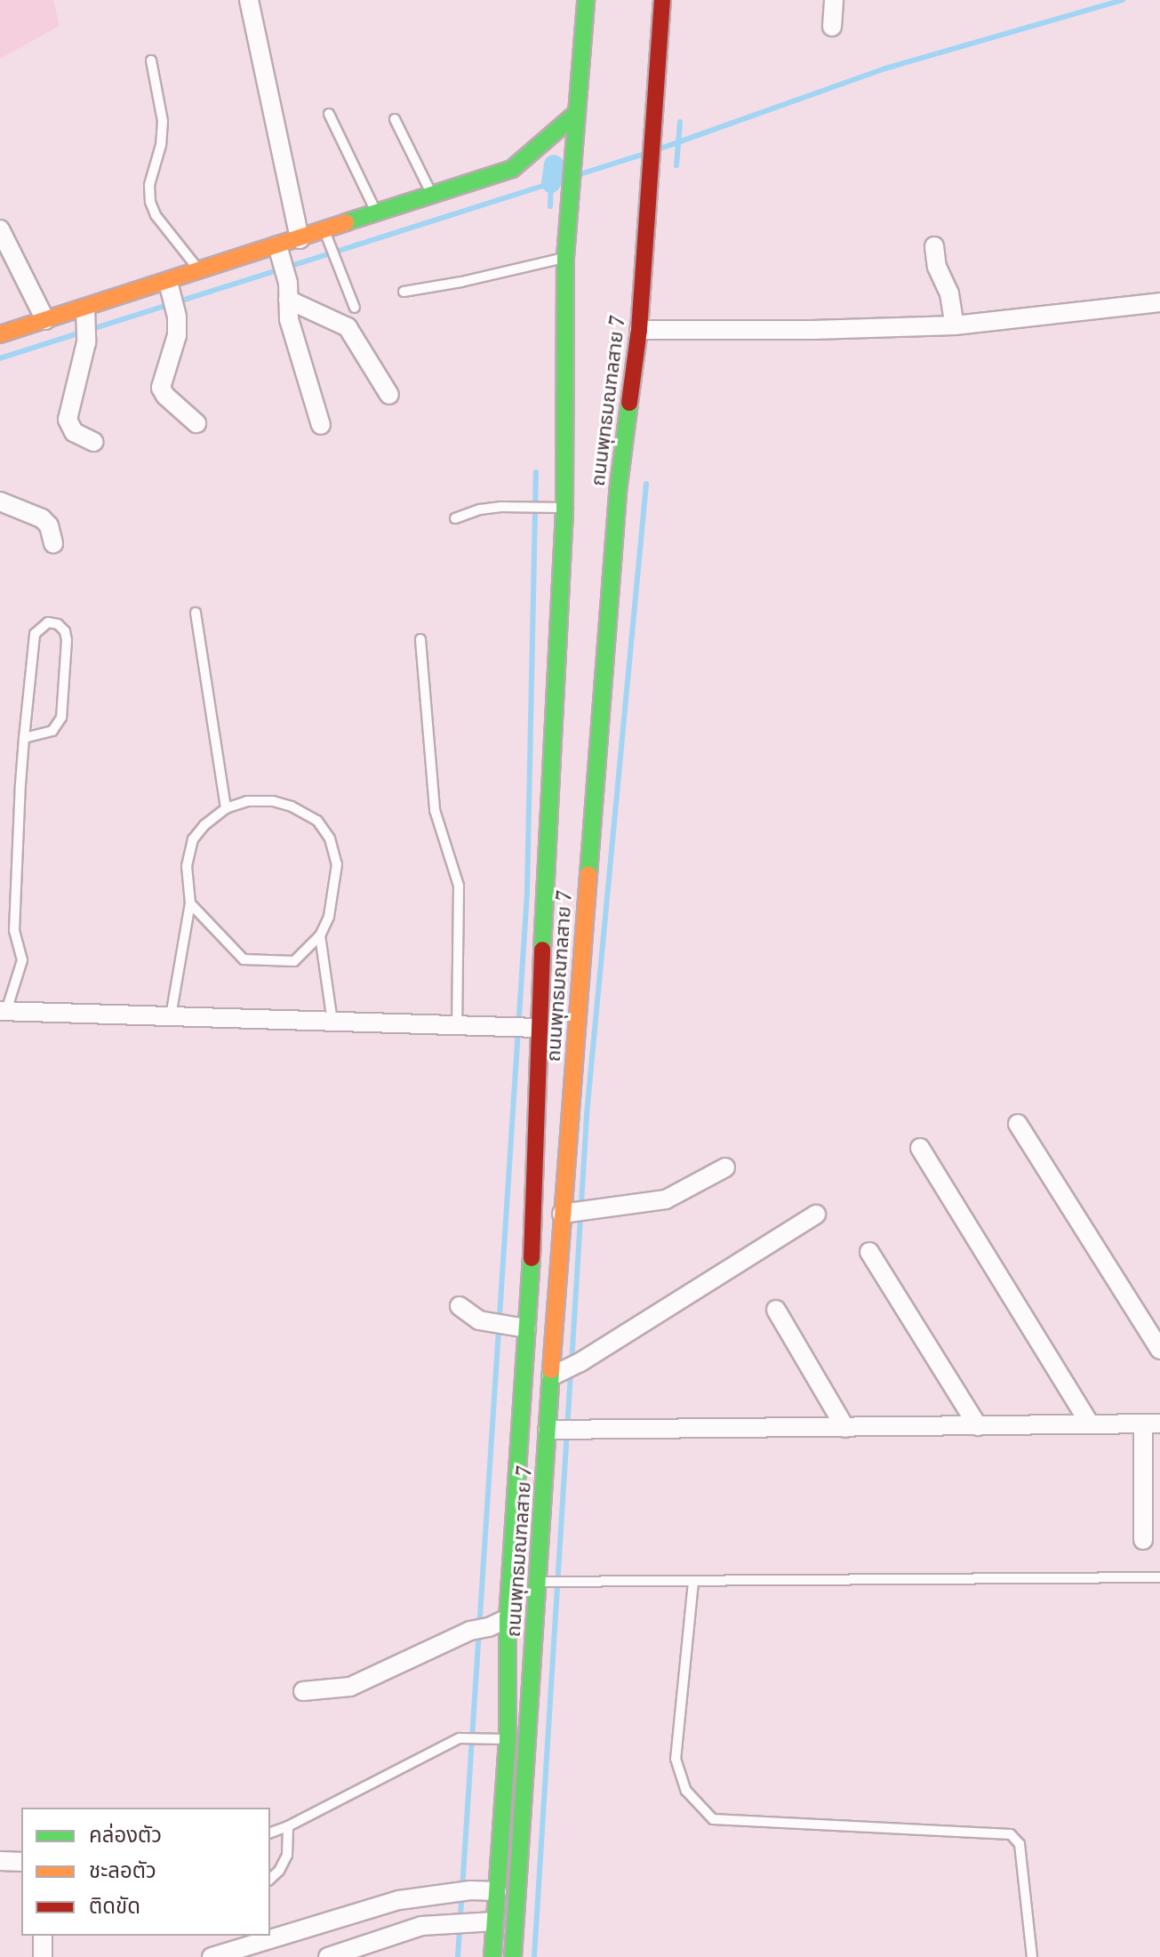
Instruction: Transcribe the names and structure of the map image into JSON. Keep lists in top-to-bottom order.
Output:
{
  "streets": {
    "main road": ["ถนนพุทธมณฑลสาย 7"]
  },
  "legend": ["คล่องตัว", "ชะลอตัว", "ติดขัด"]
}
